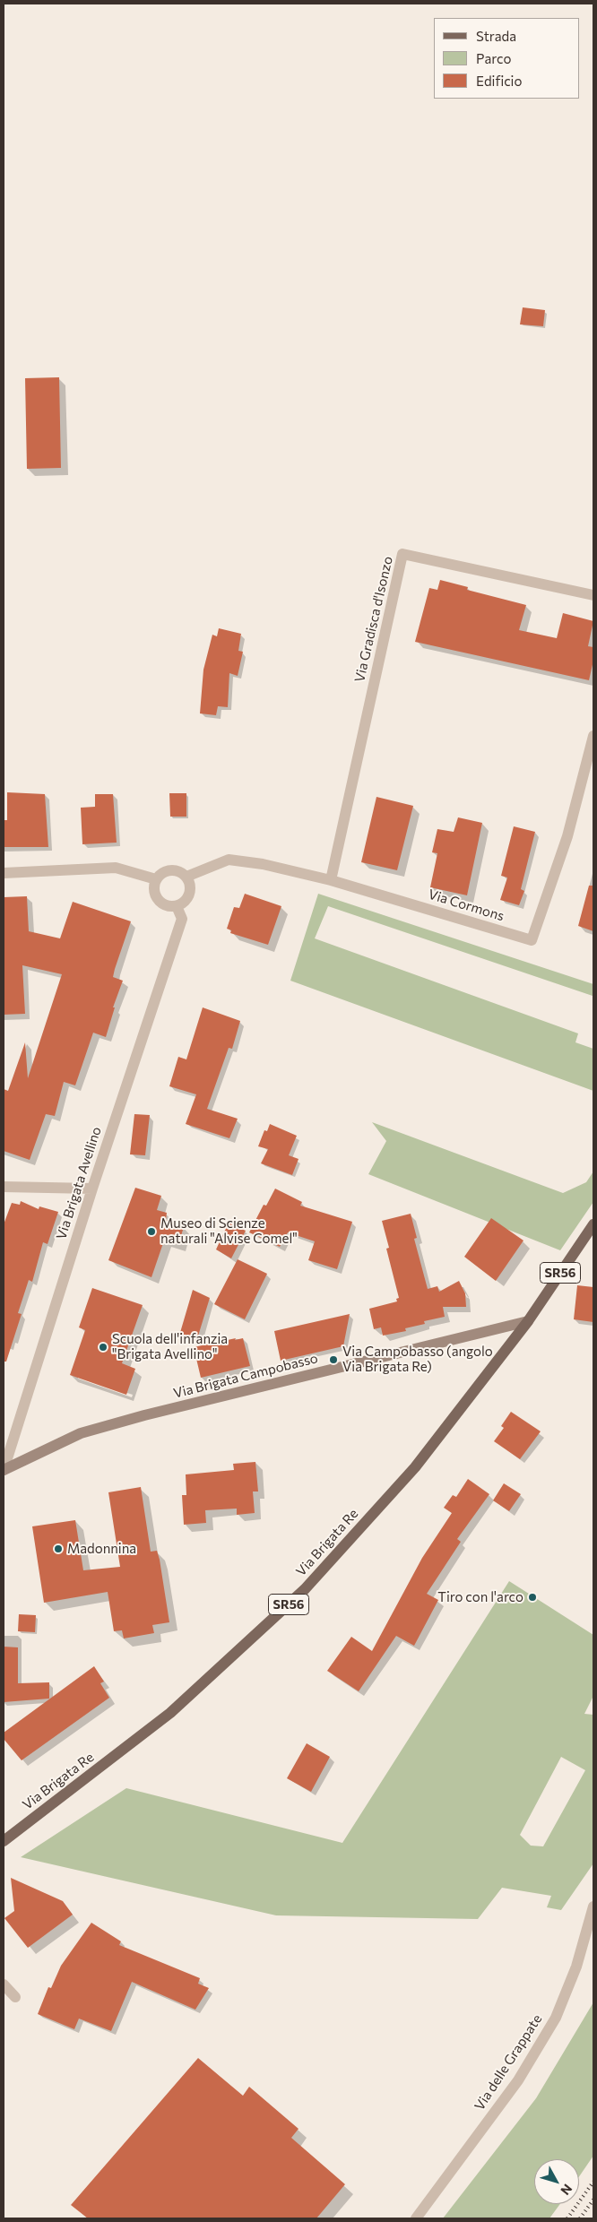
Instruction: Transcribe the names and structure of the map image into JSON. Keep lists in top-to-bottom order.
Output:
{
  "streets": {
    "main road": ["SR56", "Via Brigata Campobasso", "Via Brigata Re"],
    "street": [
      "Via Gradisca d'Isonzo",
      "Via Cormons",
      "Via Brigata Avellino",
      "Via delle Grappate"
    ]
  },
  "crossings": [
    ["Via Gradisca d'Isonzo", "Via Cormons"],
    ["Via Cormons", "Via Brigata Avellino"],
    ["Via Brigata Avellino", "Via Brigata Campobasso"],
    ["Via Brigata Campobasso", "Via Brigata Re"]
  ],
  "places": [
    "Museo di Scienze naturali \"Alvise Comel\"",
    "Scuola dell'infanzia \"Brigata Avellino\"",
    "Via Campobasso (angolo Via Brigata Re)",
    "Madonnina",
    "Tiro con l'arco"
  ],
  "legend": ["Strada", "Parco", "Edificio"],
  "north": "bottom right"
}
